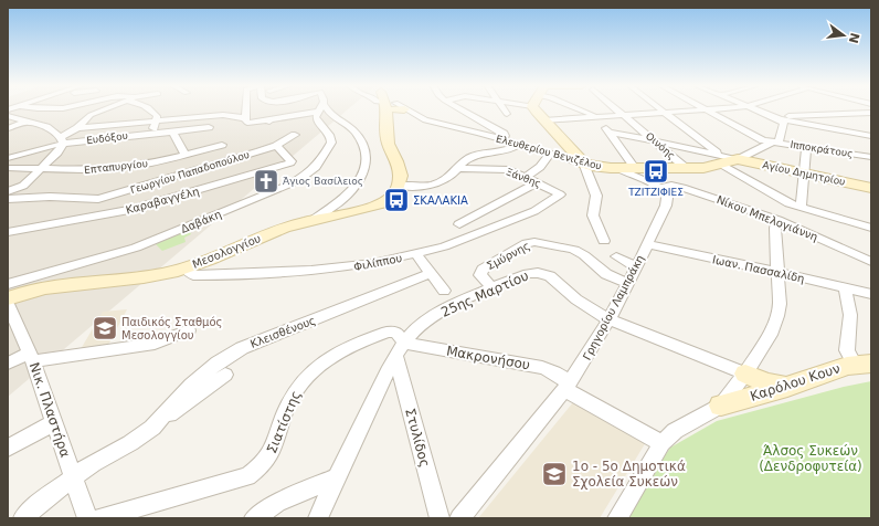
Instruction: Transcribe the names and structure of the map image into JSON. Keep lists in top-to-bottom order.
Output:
{
  "streets": {
    "street": [
      "Ευδόξου",
      "Οινόης",
      "Ιπποκράτους",
      "Ελευθερίου Βενιζέλου",
      "Επταπυργίου",
      "Γεωργίου Παπαδοπούλου",
      "Αγίου Δημητρίου",
      "Ξάνθης",
      "Καραβαγγέλη",
      "Νίκου Μπελογιάννη",
      "Δαβάκη",
      "Μεσολογγίου",
      "Σμύρνης",
      "Φιλίππου",
      "Ιωαν. Πασσαλίδη",
      "25ης Μαρτίου",
      "Γρηγορίου Λαμπράκη",
      "Κλεισθένους",
      "Μακρονήσου",
      "Καρόλου Κουν",
      "Νικ. Πλαστήρα",
      "Σιατίστης",
      "Στυλίδος"
    ]
  },
  "crossings": [
    ["Οινόης", "Ελευθερίου Βενιζέλου"],
    ["Ελευθερίου Βενιζέλου", "Αγίου Δημητρίου"],
    ["Γεωργίου Παπαδοπούλου", "Καραβαγγέλη"],
    ["Ξάνθης", "Φιλίππου"],
    ["Νίκου Μπελογιάννη", "Γρηγορίου Λαμπράκη"],
    ["Μεσολογγίου", "Φιλίππου"],
    ["Σμύρνης", "25ης Μαρτίου"],
    ["Σμύρνης", "Γρηγορίου Λαμπράκη"],
    ["Ιωαν. Πασσαλίδη", "Γρηγορίου Λαμπράκη"],
    ["25ης Μαρτίου", "Γρηγορίου Λαμπράκη"],
    ["25ης Μαρτίου", "Μακρονήσου"],
    ["25ης Μαρτίου", "Σιατίστης"],
    ["25ης Μαρτίου", "Στυλίδος"],
    ["Γρηγορίου Λαμπράκη", "Μακρονήσου"],
    ["Κλεισθένους", "Νικ. Πλαστήρα"],
    ["Μακρονήσου", "Σιατίστης"],
    ["Μακρονήσου", "Στυλίδος"],
    ["Σιατίστης", "Στυλίδος"]
  ],
  "parks": ["Άλσος Συκεών (Δενδροφυτεία)"],
  "places": {
    "bus stop": ["ΤΖΙΤΖΙΦΙΕΣ", "ΣΚΑΛΑΚΙΑ"],
    "church": ["Άγιος Βασίλειος"],
    "school or university": ["Παιδικός Σταθμός Μεσολογγίου", "1ο - 5ο Δημοτικά Σχολεία Συκεών"]
  },
  "north": "right"
}
